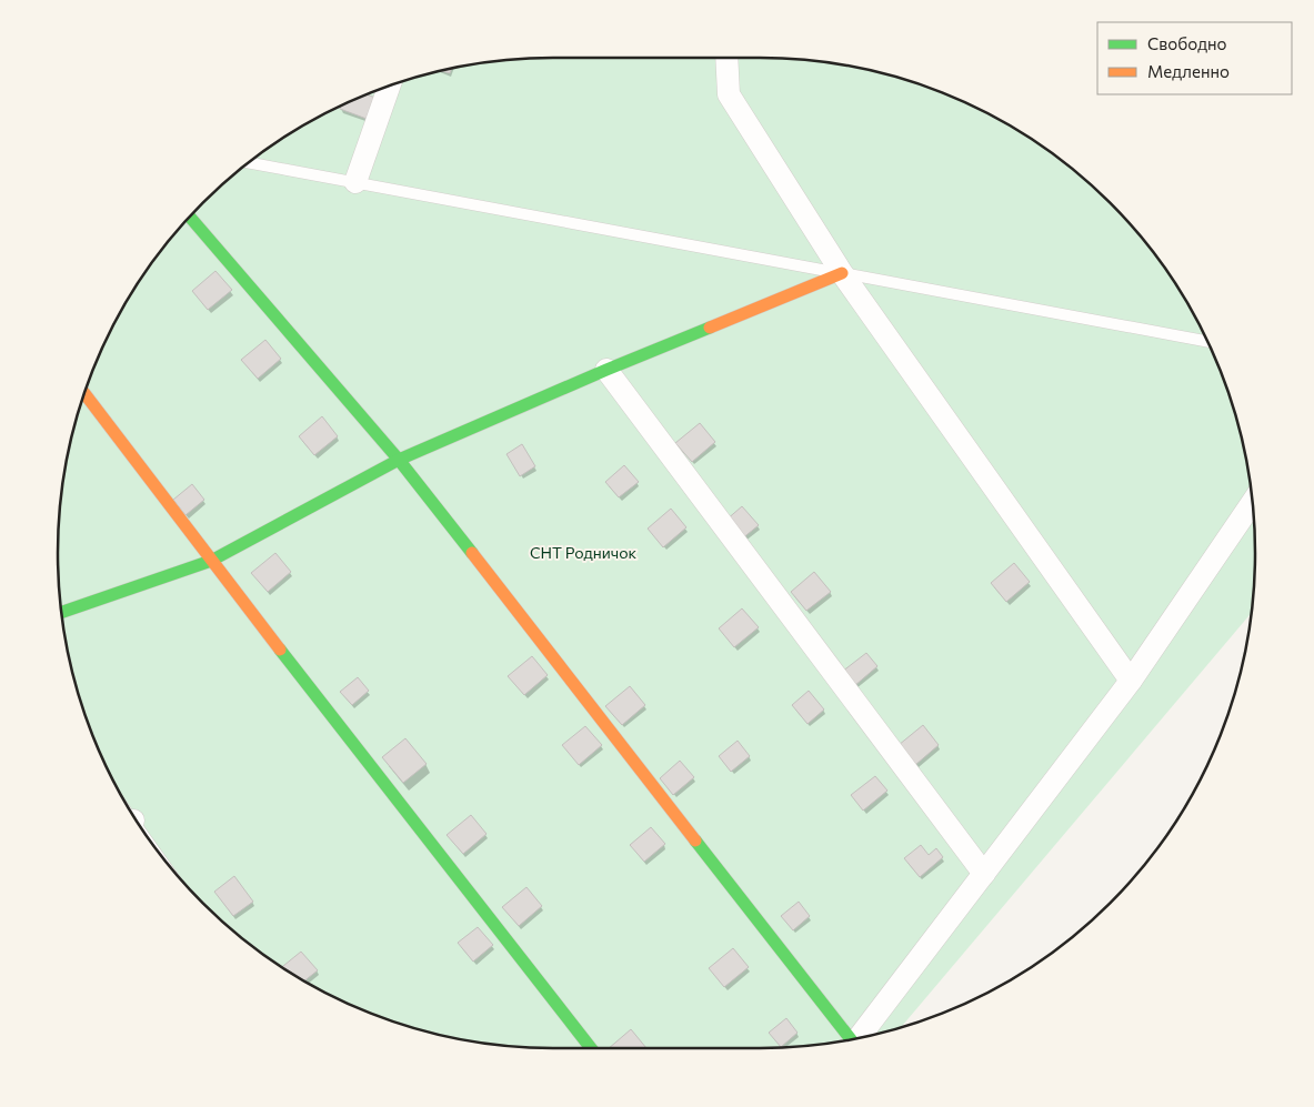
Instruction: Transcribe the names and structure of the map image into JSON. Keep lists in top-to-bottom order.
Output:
{
  "parks": ["СНТ Родничок"],
  "legend": ["Свободно", "Медленно"]
}
